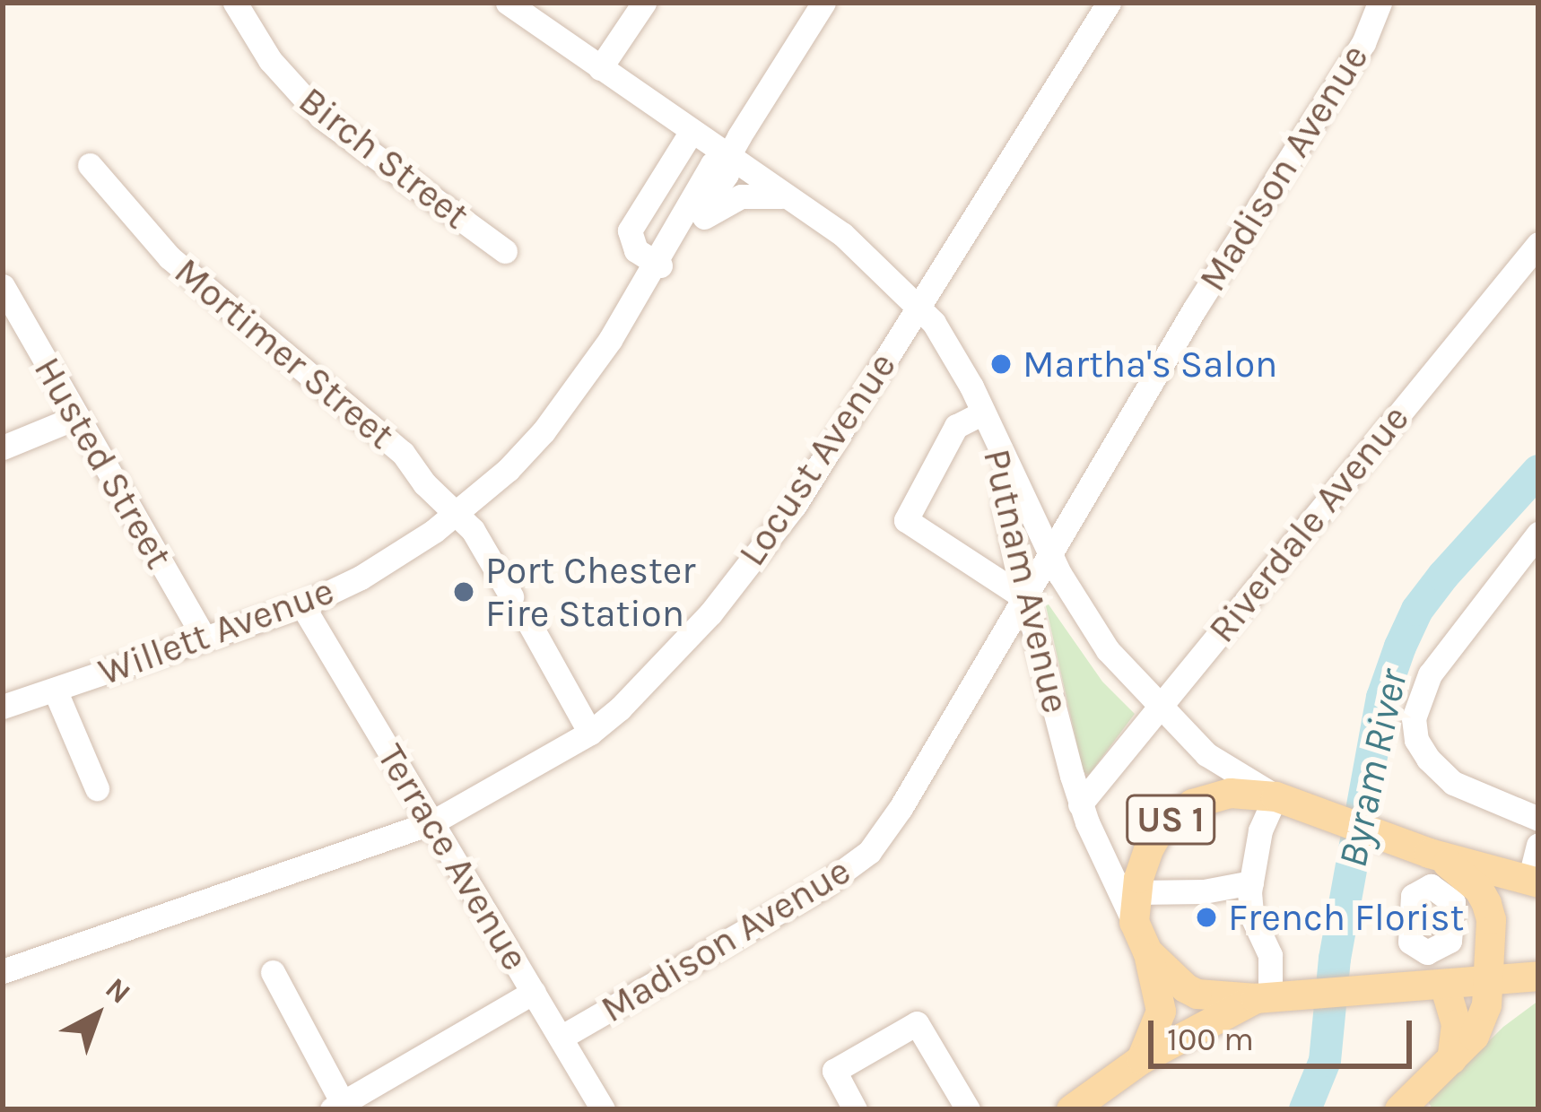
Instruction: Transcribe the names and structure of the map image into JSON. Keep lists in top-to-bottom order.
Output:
{
  "streets": {
    "main road": ["Putnam Avenue", "US 1"],
    "street": [
      "Birch Street",
      "Madison Avenue",
      "Mortimer Street",
      "Locust Avenue",
      "Husted Street",
      "Riverdale Avenue",
      "Willett Avenue",
      "Terrace Avenue"
    ]
  },
  "crossings": [
    ["Madison Avenue", "Putnam Avenue"],
    ["Madison Avenue", "Terrace Avenue"],
    ["Mortimer Street", "Willett Avenue"],
    ["Locust Avenue", "Putnam Avenue"],
    ["Locust Avenue", "Terrace Avenue"],
    ["Husted Street", "Willett Avenue"],
    ["Riverdale Avenue", "Putnam Avenue"],
    ["Putnam Avenue", "Willett Avenue"],
    ["Putnam Avenue", "US 1"],
    ["Willett Avenue", "Terrace Avenue"]
  ],
  "water": ["Byram River"],
  "places": ["Martha's Salon", "Port Chester Fire Station", "French Florist"],
  "scale_bar": "100 m",
  "north": "top right"
}
